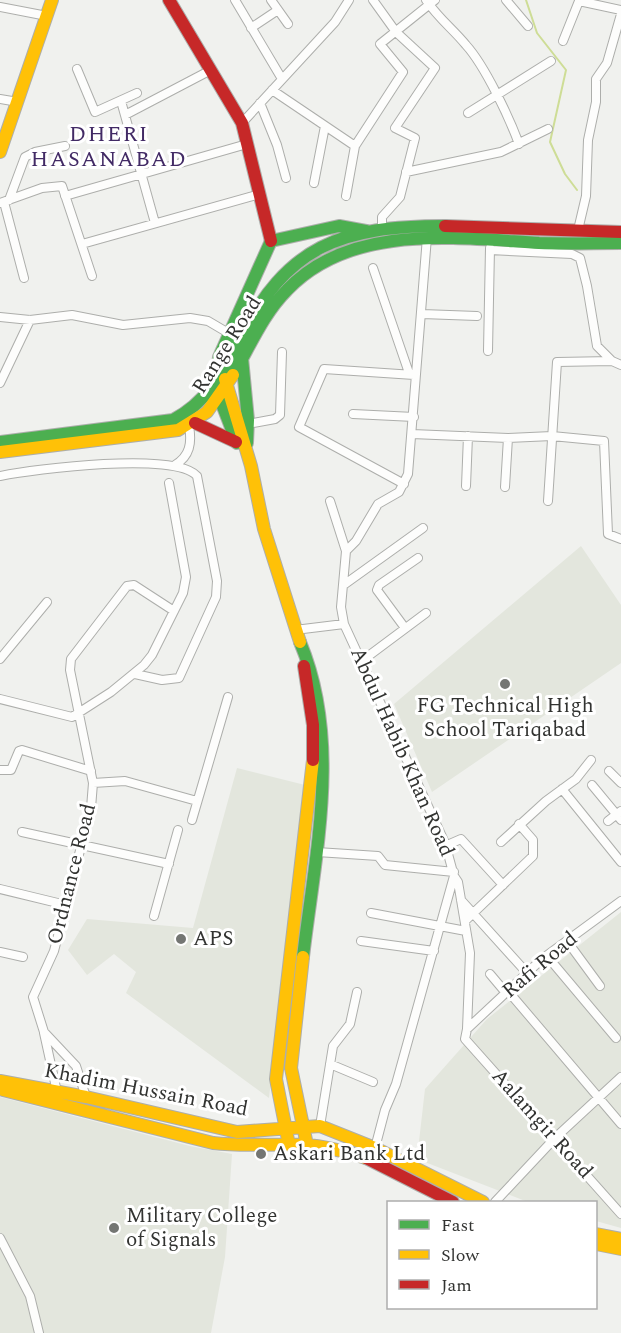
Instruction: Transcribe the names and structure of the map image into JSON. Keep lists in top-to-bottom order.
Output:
{
  "streets": {
    "main road": ["Range Road", "Khadim Hussain Road"],
    "street": [
      "Abdul Habib Khan Road",
      "Ordnance Road",
      "Rafi Road",
      "Aalamgir Road"
    ]
  },
  "crossings": [
    ["Abdul Habib Khan Road", "Khadim Hussain Road"],
    ["Ordnance Road", "Khadim Hussain Road"],
    ["Rafi Road", "Aalamgir Road"]
  ],
  "districts": ["DHERI HASANABAD"],
  "places": [
    "FG Technical High School Tariqabad",
    "APS",
    "Askari Bank Ltd",
    "Military College of Signals"
  ],
  "legend": ["Fast", "Slow", "Jam"]
}
